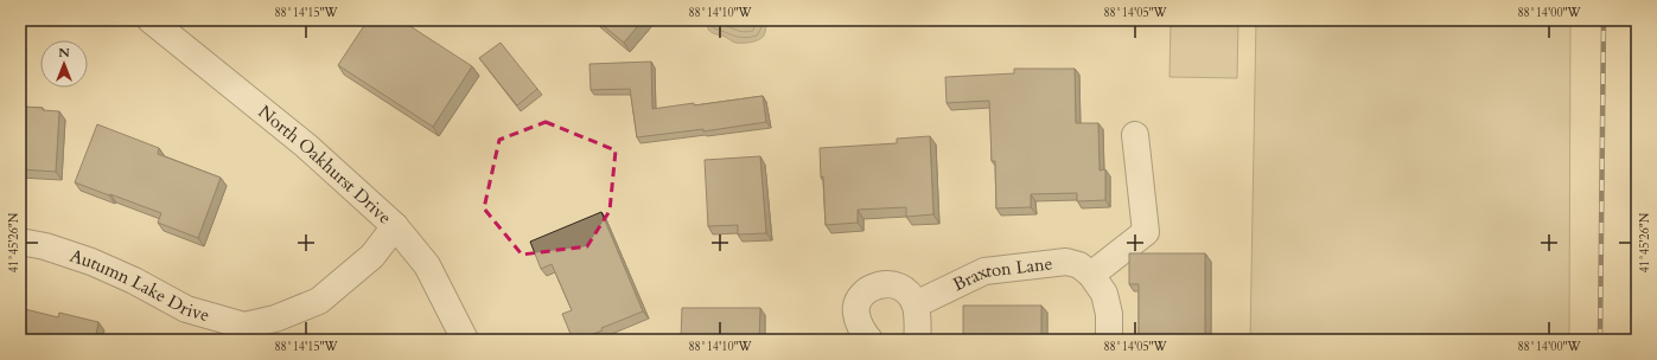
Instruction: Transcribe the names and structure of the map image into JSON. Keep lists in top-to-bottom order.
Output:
{
  "streets": {
    "street": ["North Oakhurst Drive", "Braxton Lane", "Autumn Lake Drive"]
  },
  "crossings": [
    ["North Oakhurst Drive", "Autumn Lake Drive"]
  ],
  "north": "top",
  "coordinates": [
    "88°14'15\"W",
    "88°14'10\"W",
    "88°14'05\"W",
    "88°14'00\"W",
    "41°45'26\"N"
  ]
}
